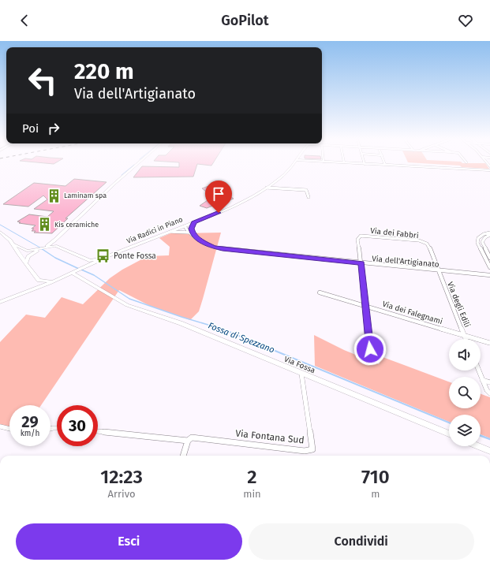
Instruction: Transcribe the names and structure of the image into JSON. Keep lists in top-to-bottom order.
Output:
{
  "streets": {
    "street": [
      "Via Radici in Piano",
      "Via dei Fabbri",
      "Via dell'Artigianato",
      "Via degli Edili",
      "Via dei Falegnami",
      "Via Fossa",
      "Via Fontana Sud"
    ]
  },
  "crossings": [
    ["Via Radici in Piano", "Via dell'Artigianato"],
    ["Via dei Fabbri", "Via dell'Artigianato"],
    ["Via dei Fabbri", "Via degli Edili"],
    ["Via dell'Artigianato", "Via degli Edili"],
    ["Via degli Edili", "Via dei Falegnami"],
    ["Via Fossa", "Via Fontana Sud"]
  ],
  "water": ["Fossa di Spezzano"],
  "places": {
    "building": ["Laminam spa", "Kis ceramiche"],
    "bus stop": ["Ponte Fossa"]
  },
  "page": {
    "header": "GoPilot",
    "turn": ["220 m", "Via dell'Artigianato"],
    "then": "Poi",
    "speed": "29 km/h",
    "limit": "30",
    "eta": [
      "12:23",
      "Arrivo",
      "2",
      "min",
      "710",
      "m"
    ],
    "buttons": ["Esci", "Condividi"]
  }
}
